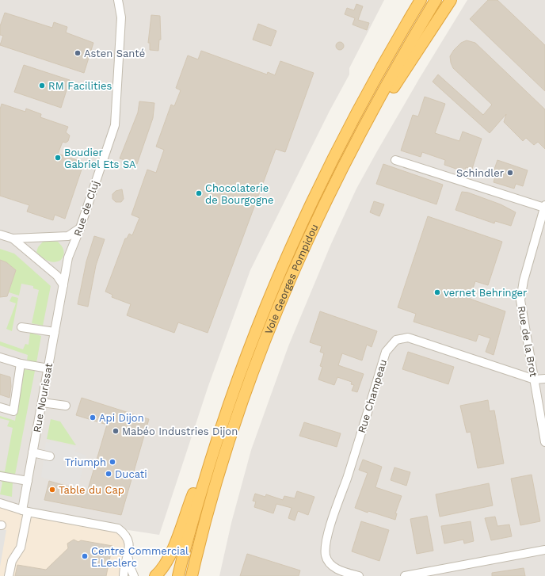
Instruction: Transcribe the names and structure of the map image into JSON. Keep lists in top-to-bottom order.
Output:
{
  "streets": {
    "highway": ["Voie Georges Pompidou"],
    "street": [
      "Rue de Cluj",
      "Rue de la Brot",
      "Rue Champeau",
      "Rue Nourissat"
    ]
  },
  "crossings": [
    ["Rue de Cluj", "Rue Nourissat"],
    ["Rue de la Brot", "Rue Champeau"]
  ],
  "places": [
    "Asten Santé",
    "RM Facilities",
    "Boudier Gabriel Ets SA",
    "Schindler",
    "Chocolaterie de Bourgogne",
    "vernet Behringer",
    "Api Dijon",
    "Mabéo Industries Dijon",
    "Triumph",
    "Ducati",
    "Table du Cap",
    "Centre Commercial E.Leclerc"
  ]
}
